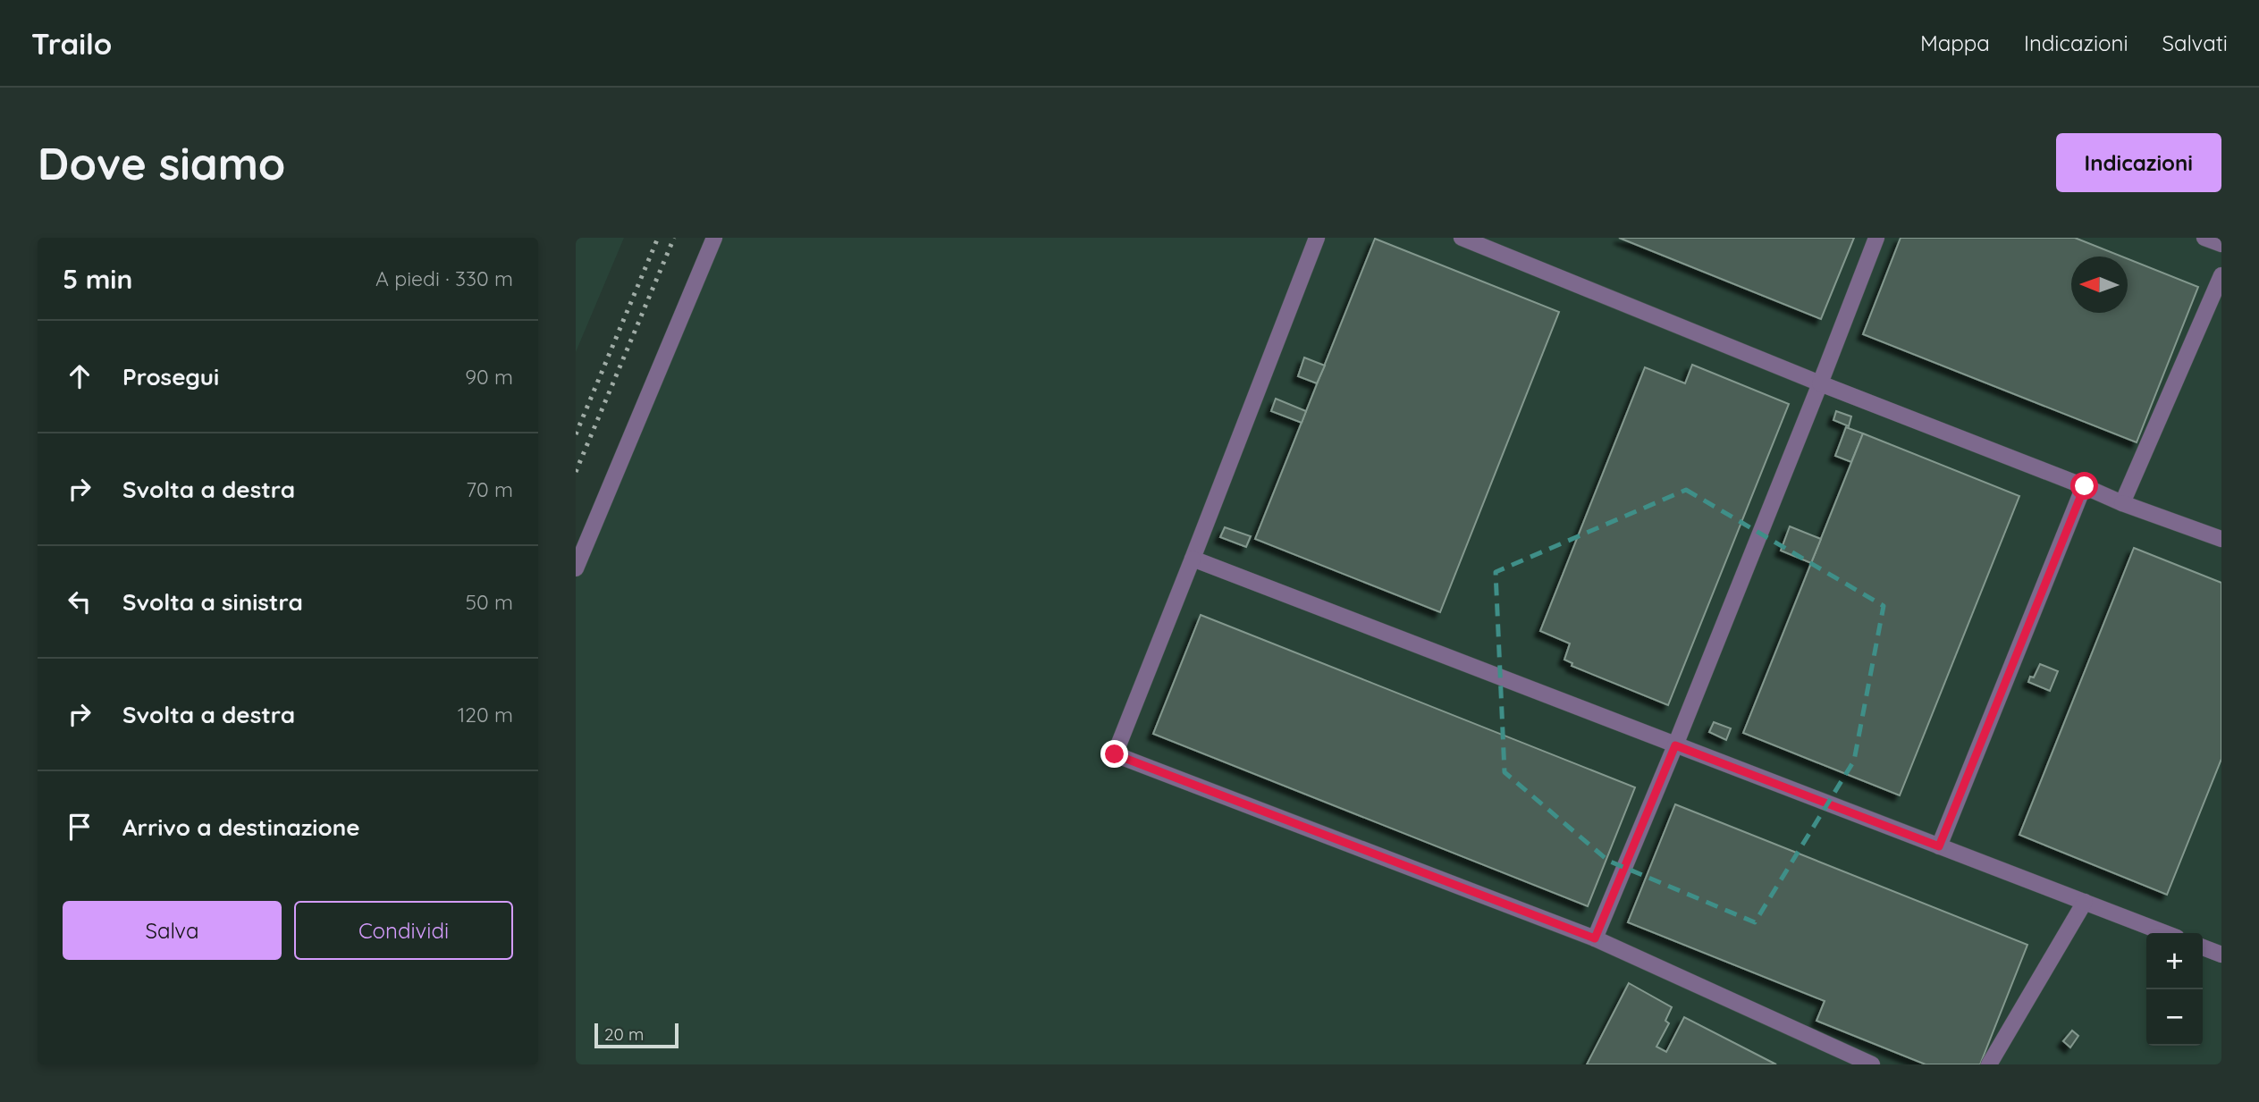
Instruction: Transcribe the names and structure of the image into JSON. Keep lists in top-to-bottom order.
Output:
{
  "scale_bar": "20 m",
  "north": "left",
  "page": {
    "header": "Trailo",
    "nav": ["Mappa", "Indicazioni", "Salvati"],
    "buttons": [
      "Indicazioni",
      ["Salva", "Condividi"]
    ],
    "title": "Dove siamo",
    "heading": ["5 min", "A piedi · 330 m"],
    "list": [
      ["Prosegui", "90 m"],
      ["Svolta a destra", "70 m"],
      ["Svolta a sinistra", "50 m"],
      ["Svolta a destra", "120 m"],
      "Arrivo a destinazione"
    ],
    "map_buttons": ["+", "−"],
    "scale": "20 m"
  }
}
